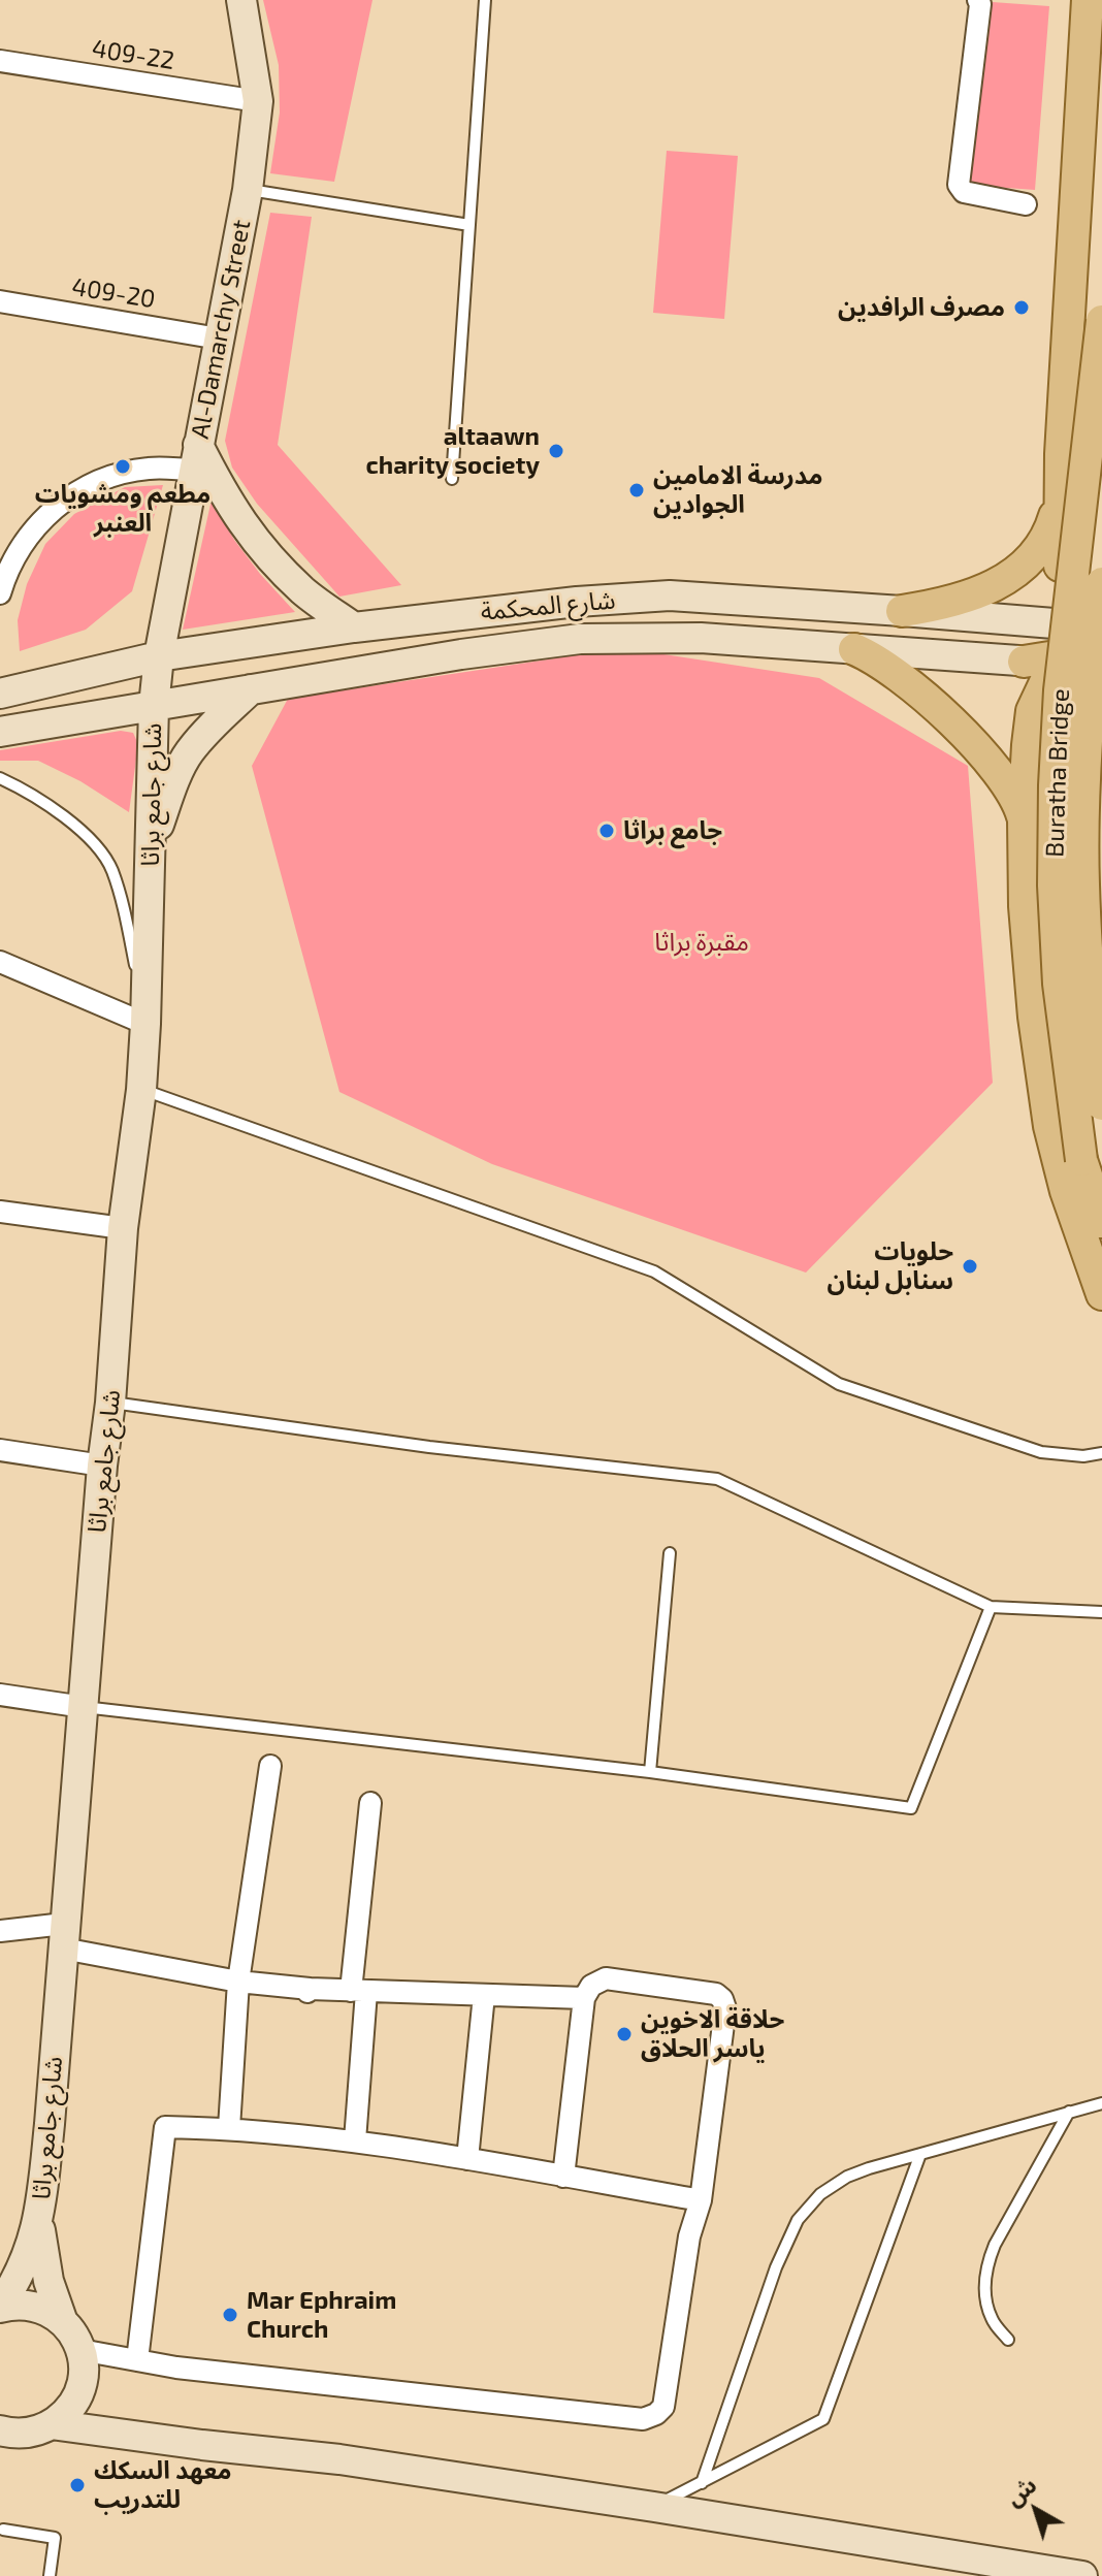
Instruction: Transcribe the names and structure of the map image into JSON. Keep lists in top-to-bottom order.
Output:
{
  "streets": {
    "main road": ["Buratha Bridge"],
    "street": [
      "409-22",
      "409-20",
      "Al-Damarchy Street",
      "شارع المحكمة",
      "شارع جامع براثا"
    ]
  },
  "crossings": [
    ["409-22", "Al-Damarchy Street"],
    ["409-20", "Al-Damarchy Street"],
    ["Al-Damarchy Street", "شارع المحكمة"],
    ["Al-Damarchy Street", "شارع جامع براثا"],
    ["شارع المحكمة", "شارع جامع براثا"]
  ],
  "parks": ["مقبرة براثا"],
  "places": [
    "مصرف الرافدين",
    "altaawn charity society",
    "مطعم ومشويات العنبر",
    "مدرسة الامامين الجوادين",
    "جامع براثا",
    "حلويات سنابل لبنان",
    "حلاقة الاخوين ياسر الحلاق",
    "Mar Ephraim Church",
    "معهد السكك للتدريب"
  ],
  "north": "top left"
}
